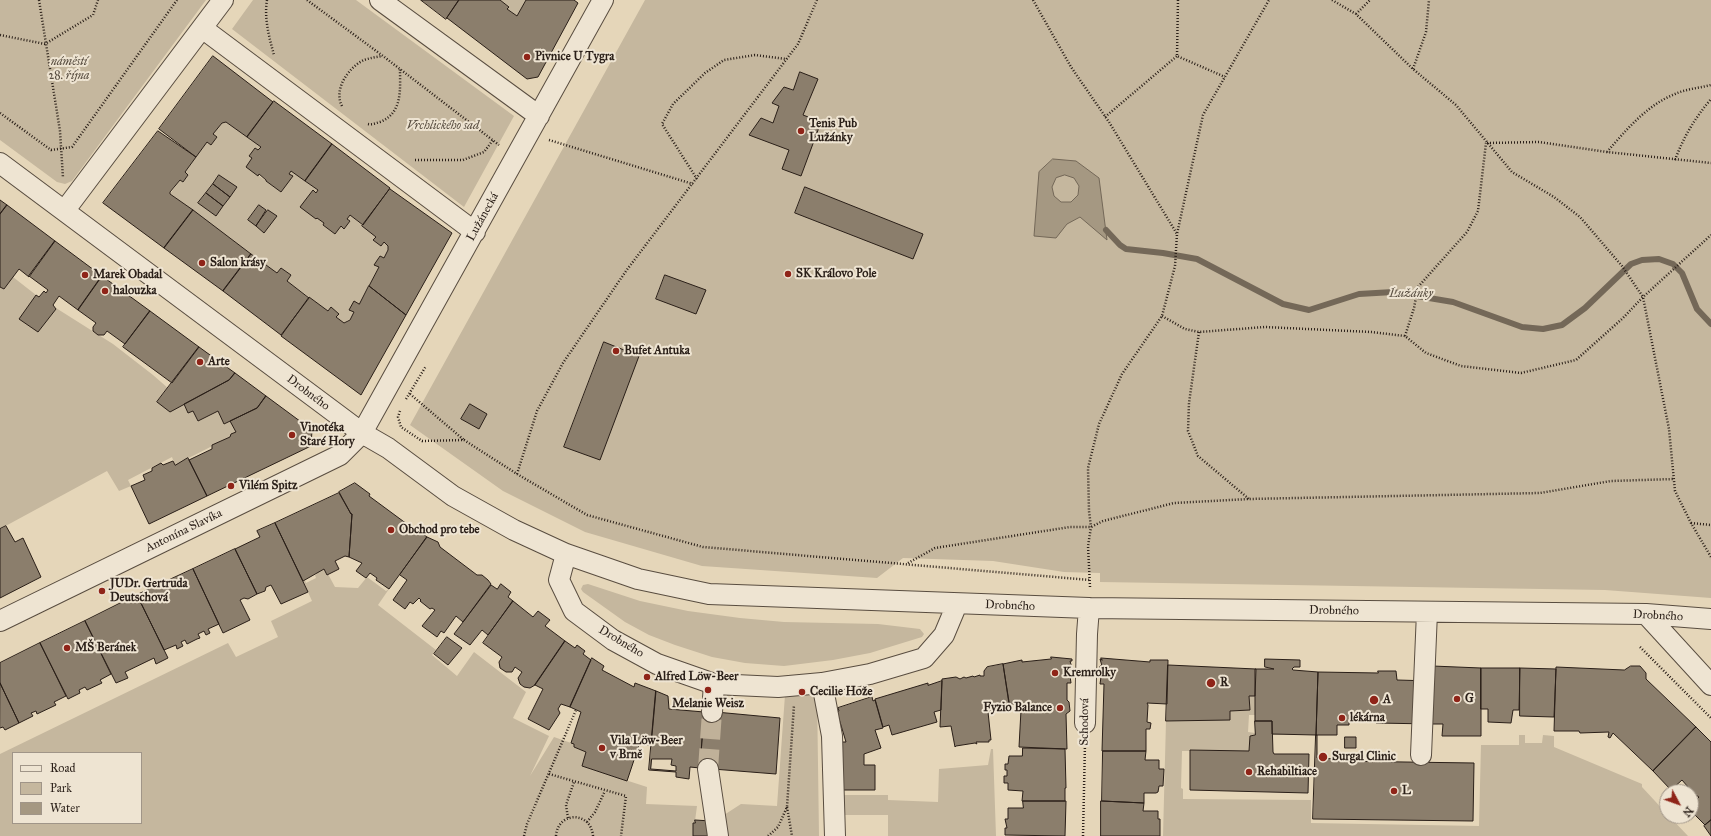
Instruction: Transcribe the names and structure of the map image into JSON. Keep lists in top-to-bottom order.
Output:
{
  "streets": {
    "street": [
      "Lužánecká",
      "Drobného",
      "Antonína Slavíka",
      "Schodová"
    ]
  },
  "crossings": [
    ["Lužánecká", "Drobného"],
    ["Lužánecká", "Antonína Slavíka"],
    ["Drobného", "Antonína Slavíka"],
    ["Drobného", "Schodová"]
  ],
  "parks": ["náměstí 28. října", "Vrchlického sad", "Lužánky"],
  "places": [
    "Pivnice U Tygra",
    "Tenis Pub Lužánky",
    "Salon krásy",
    "SK Královo Pole",
    "Marek Obadal",
    "halouzka",
    "Bufet Antuka",
    "Arte",
    "Vinotéka Staré Hory",
    "Vilém Spitz",
    "Obchod pro tebe",
    "JUDr. Gertruda Deutschová",
    "MŠ Beránek",
    "Kremrolky",
    "Alfred Löw-Beer",
    "R",
    "Melanie Weisz",
    "Cecilie Hože",
    "G",
    "A",
    "Fyzio Balance",
    "lékárna",
    "Vila Löw-Beer v Brně",
    "Surgal Clinic",
    "Rehabiltiace",
    "L"
  ],
  "legend": ["Road", "Park", "Water"],
  "north": "bottom right"
}
